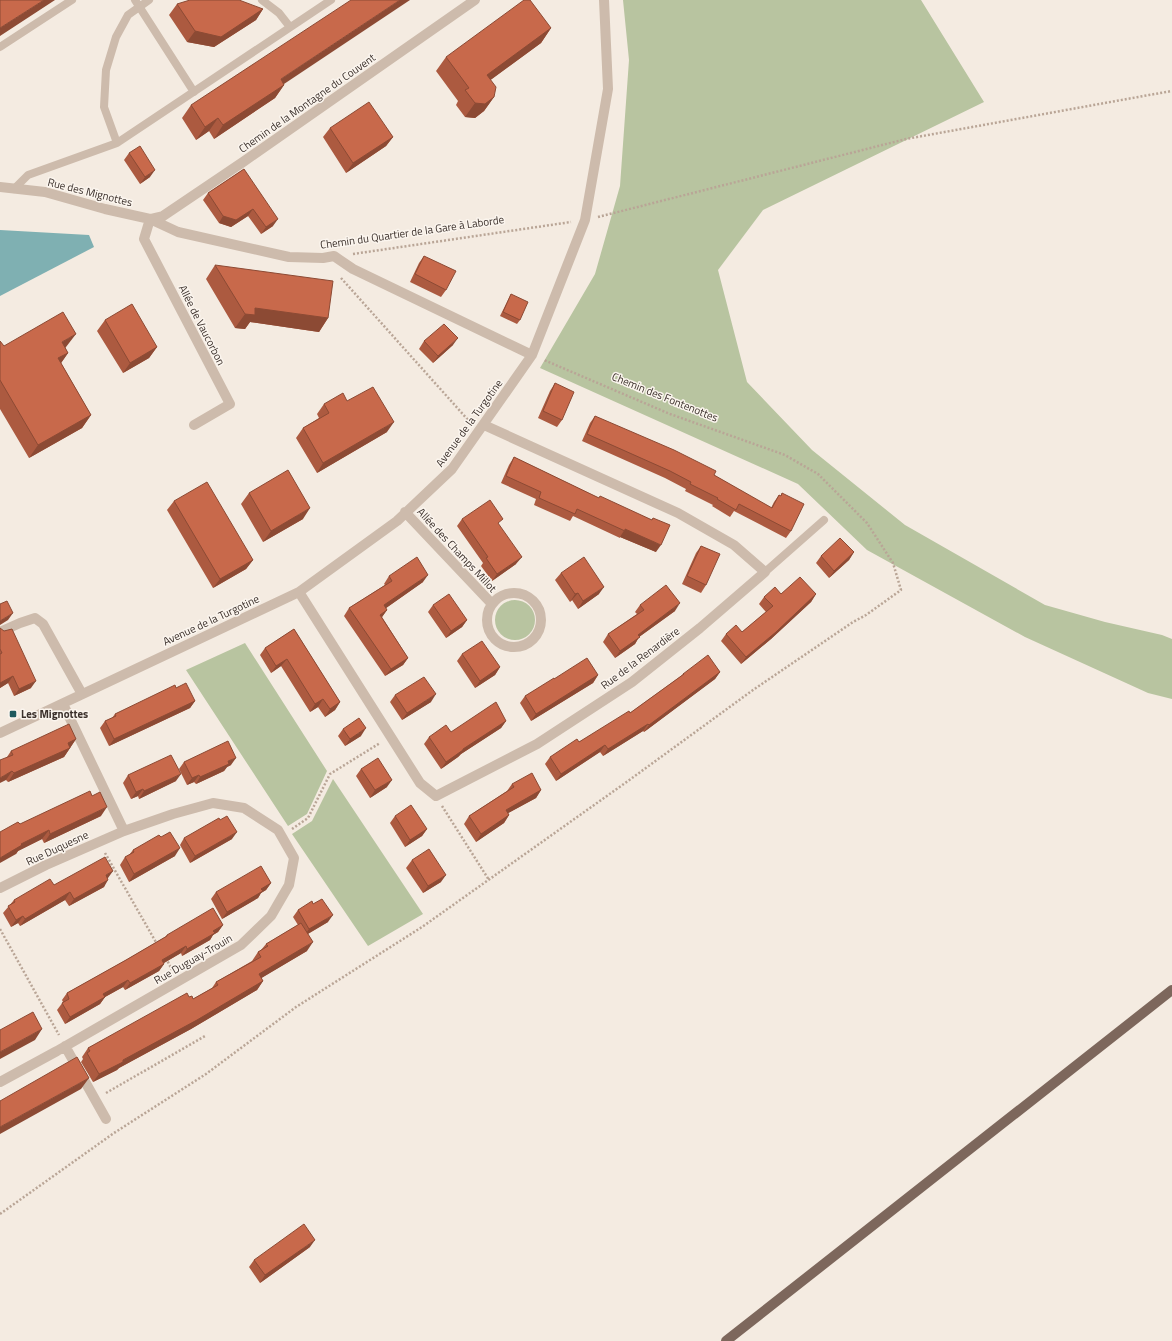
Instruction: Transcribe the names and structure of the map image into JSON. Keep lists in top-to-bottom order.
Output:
{
  "streets": {
    "street": [
      "Chemin de la Montagne du Couvent",
      "Rue des Mignottes",
      "Chemin du Quartier de la Gare à Laborde",
      "Allée de Vaucorbon",
      "Avenue de la Turgotine",
      "Allée des Champs Millot",
      "Rue de la Renardière",
      "Rue Duquesne",
      "Rue Duguay-Trouin"
    ],
    "path": ["Chemin des Fontenottes"]
  },
  "crossings": [
    ["Chemin de la Montagne du Couvent", "Rue des Mignottes"],
    ["Chemin de la Montagne du Couvent", "Chemin du Quartier de la Gare à Laborde"],
    ["Chemin de la Montagne du Couvent", "Allée de Vaucorbon"],
    ["Rue des Mignottes", "Chemin du Quartier de la Gare à Laborde"],
    ["Rue des Mignottes", "Allée de Vaucorbon"],
    ["Chemin du Quartier de la Gare à Laborde", "Allée de Vaucorbon"],
    ["Chemin du Quartier de la Gare à Laborde", "Avenue de la Turgotine"],
    ["Chemin des Fontenottes", "Avenue de la Turgotine"],
    ["Avenue de la Turgotine", "Allée des Champs Millot"],
    ["Rue Duquesne", "Rue Duguay-Trouin"]
  ],
  "places": {
    "transit": ["Les Mignottes"]
  }
}
